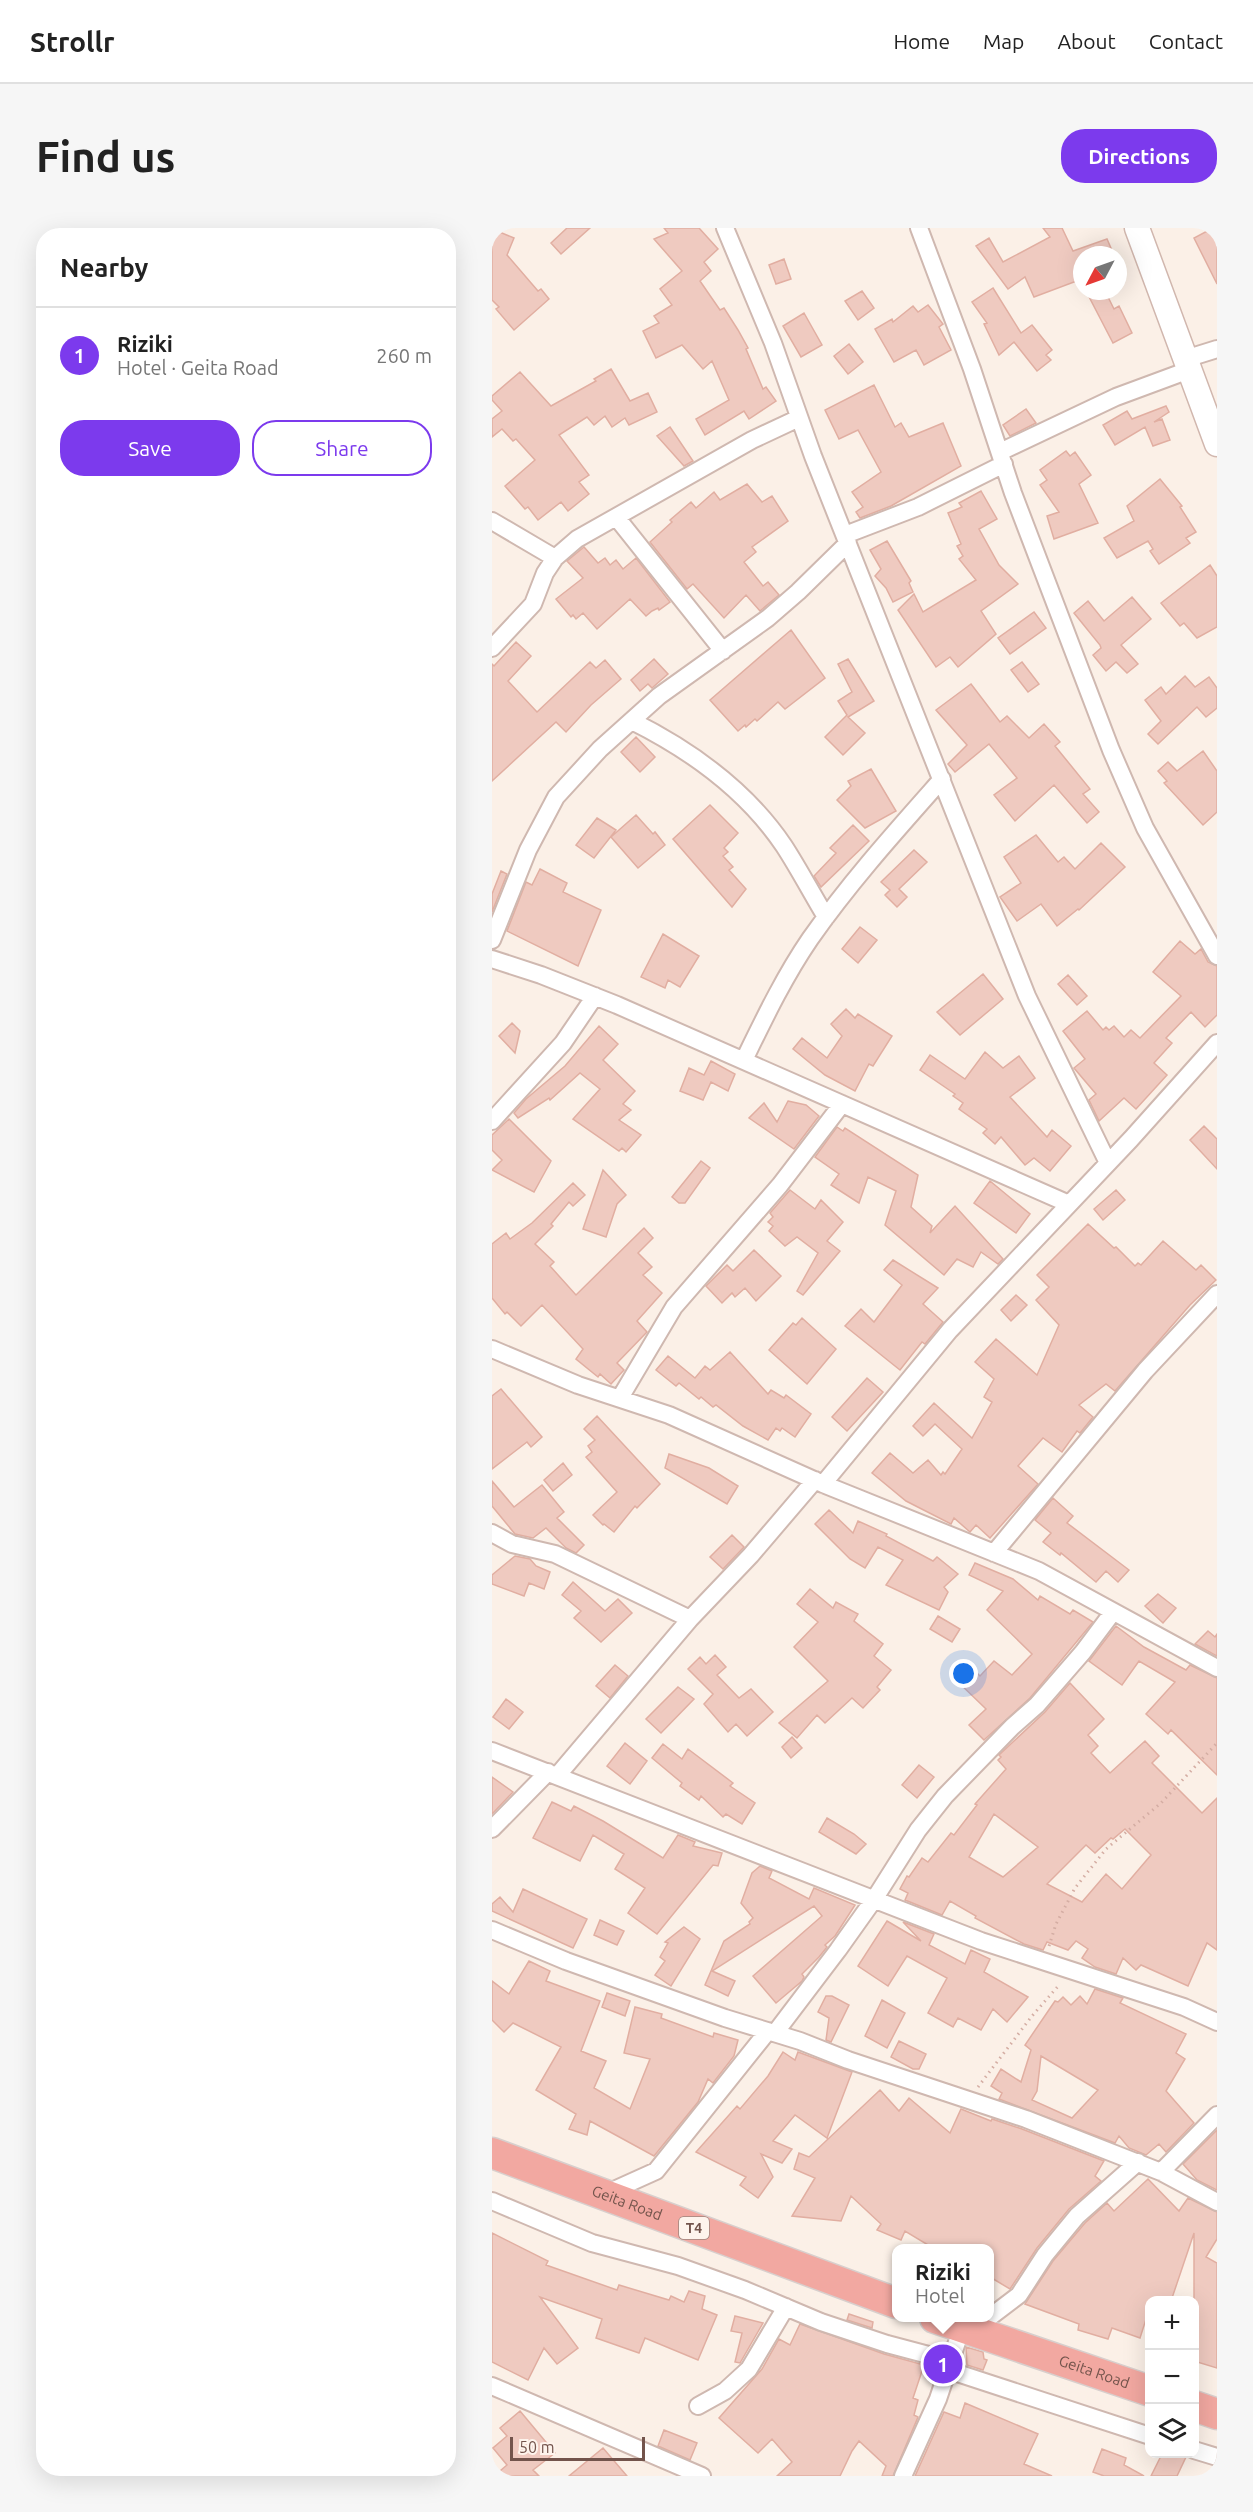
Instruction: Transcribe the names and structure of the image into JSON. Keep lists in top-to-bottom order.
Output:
{
  "streets": {
    "highway": ["Geita Road", "T4"]
  },
  "scale_bar": "50 m",
  "north": "bottom left",
  "page": {
    "header": "Strollr",
    "nav": [
      "Home",
      "Map",
      "About",
      "Contact"
    ],
    "buttons": [
      "Directions",
      ["Save", "Share"]
    ],
    "title": "Find us",
    "heading": "Nearby",
    "list": [
      {
        "mark": "1",
        "name": "Riziki",
        "note": "Hotel · Geita Road",
        "value": "260 m"
      }
    ],
    "popup": ["Riziki", "Hotel"],
    "map_buttons": ["+", "−"],
    "pins": "1",
    "scale": "50 m"
  }
}
